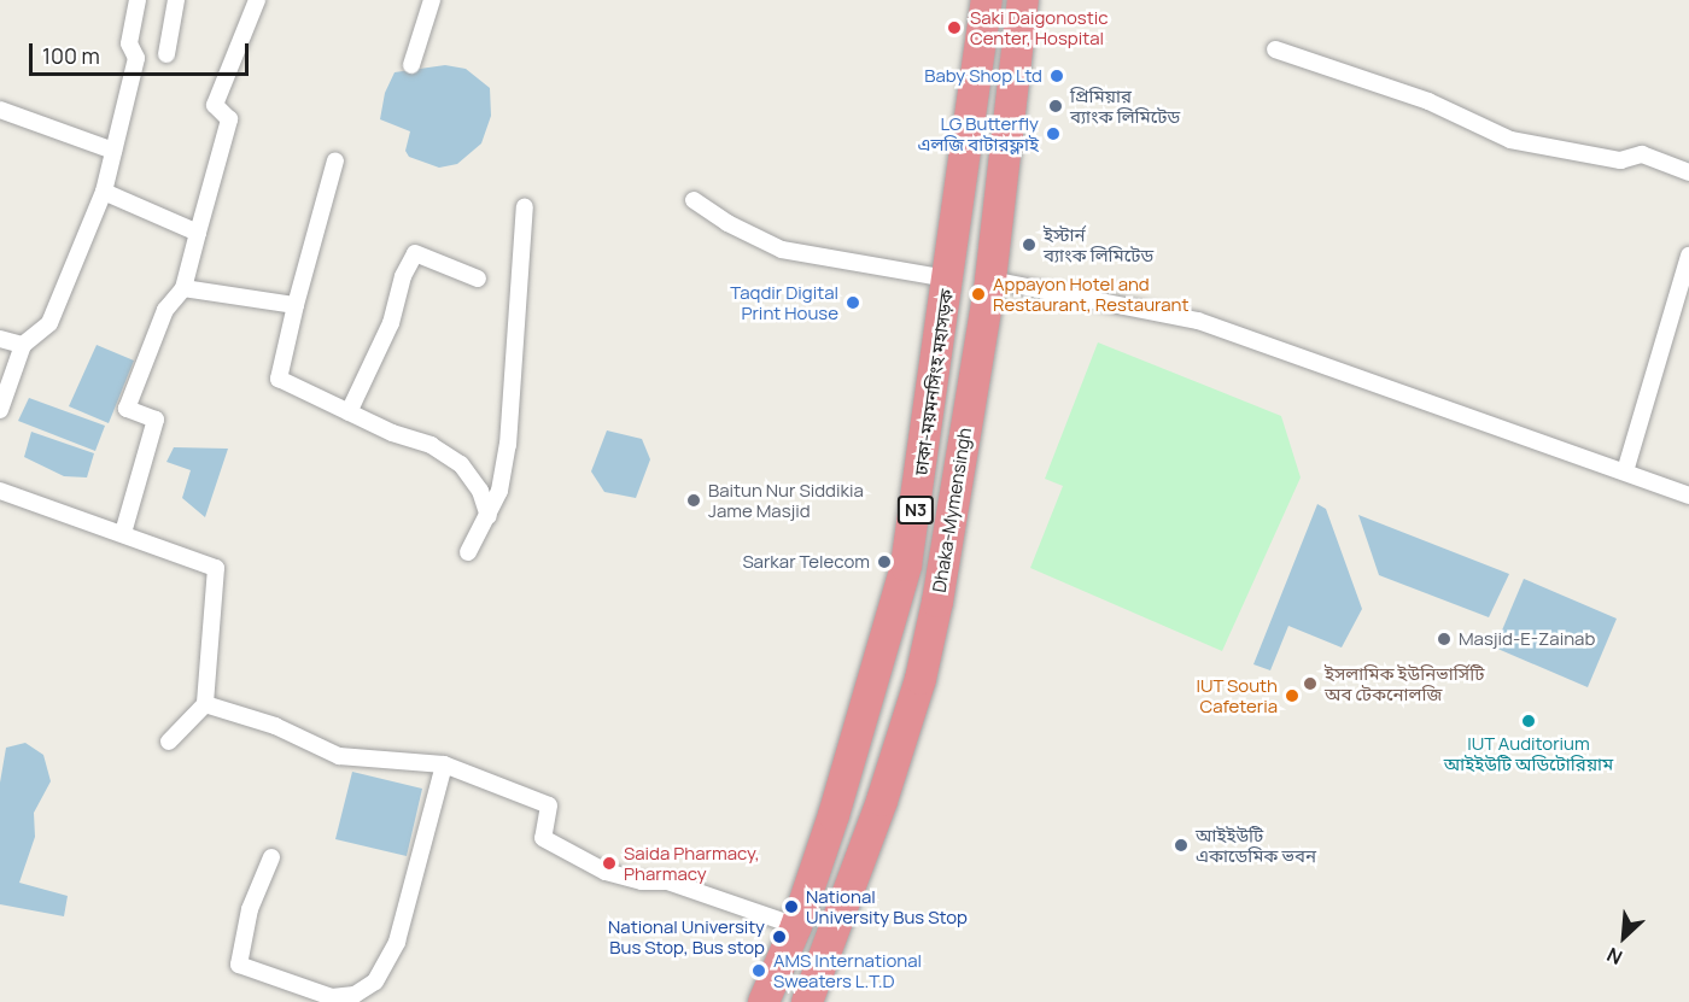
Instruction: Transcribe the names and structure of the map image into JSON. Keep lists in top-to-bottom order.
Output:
{
  "streets": {
    "highway": ["ঢাকা-ময়মনসিংহ মহাসড়ক", "N3", "Dhaka-Mymensingh"]
  },
  "places": [
    "Saki Daigonostic Center, Hospital",
    "Baby Shop Ltd",
    "প্রিমিয়ার ব্যাংক লিমিটেড",
    "LG Butterfly এলজি বাটারফ্লাই",
    "ইস্টার্ন ব্যাংক লিমিটেড",
    "Appayon Hotel and Restaurant, Restaurant",
    "Taqdir Digital Print House",
    "Baitun Nur Siddikia Jame Masjid",
    "Sarkar Telecom",
    "Masjid-E-Zainab",
    "ইসলামিক ইউনিভার্সিটি অব টেকনোলজি",
    "IUT South Cafeteria",
    "IUT Auditorium আইইউটি অডিটোরিয়াম",
    "আইইউটি একাডেমিক ভবন",
    "Saida Pharmacy, Pharmacy",
    "National University Bus Stop",
    "National University Bus Stop, Bus stop",
    "AMS International Sweaters L.T.D"
  ],
  "scale_bar": "100 m",
  "north": "bottom left"
}
